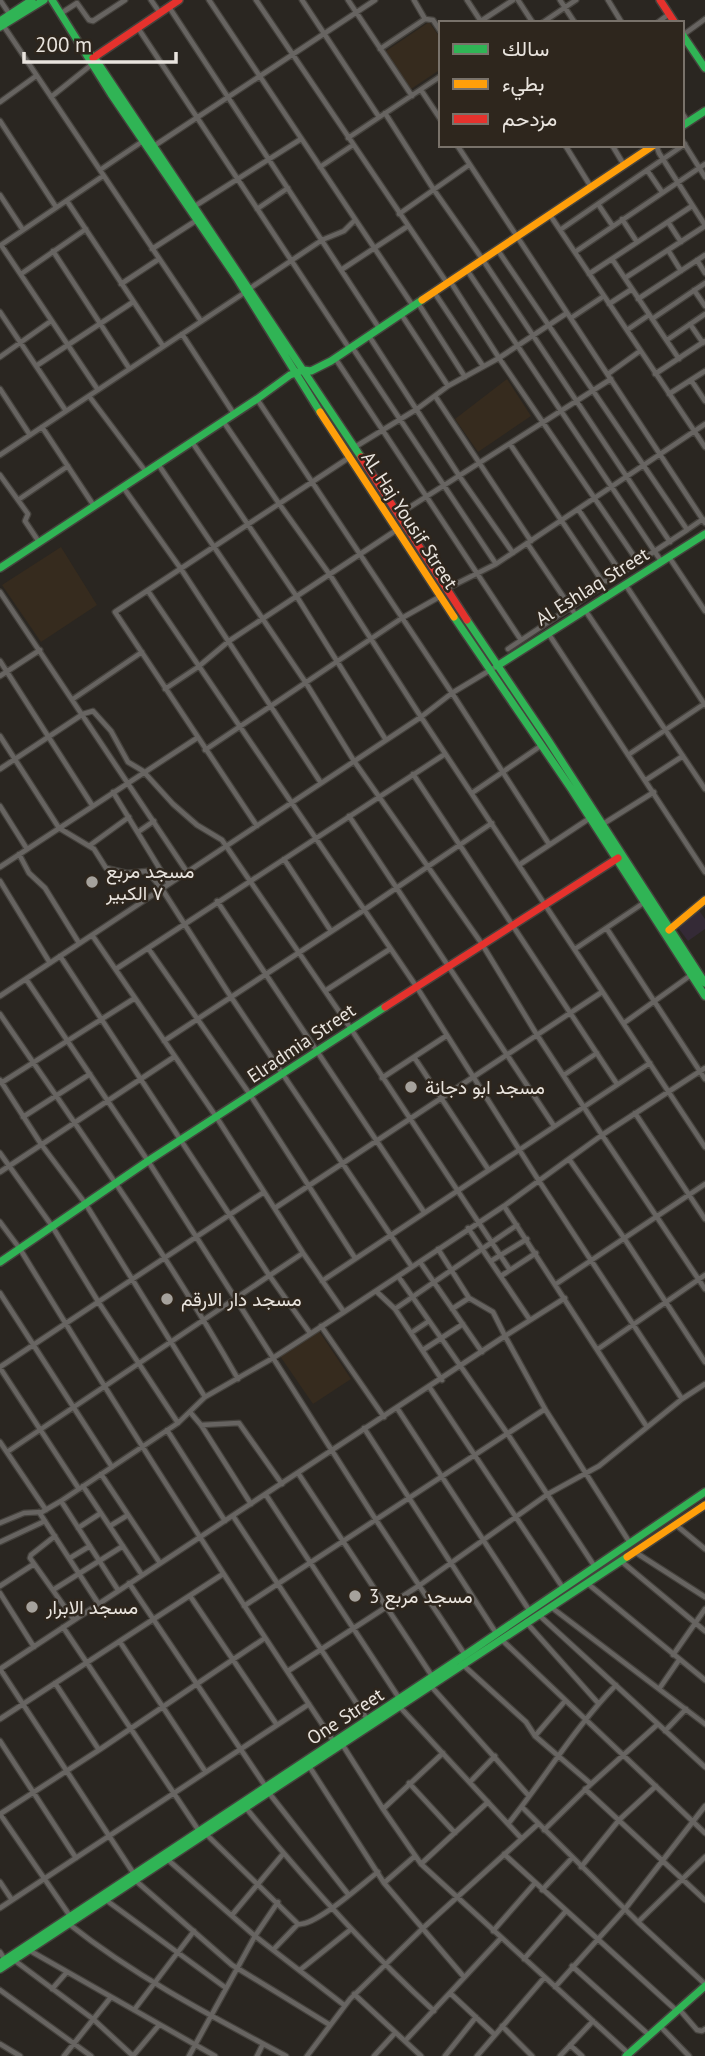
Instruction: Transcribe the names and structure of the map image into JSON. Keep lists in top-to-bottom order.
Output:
{
  "streets": {
    "street": [
      "AL Haj Yousif Street",
      "Al Eshlaq Street",
      "Elradmia Street",
      "One Street"
    ]
  },
  "crossings": [
    ["AL Haj Yousif Street", "Al Eshlaq Street"],
    ["AL Haj Yousif Street", "Elradmia Street"]
  ],
  "places": [
    "مسجد مربع ٧ الكبير",
    "مسجد ابو دجانة",
    "مسجد دار الارقم",
    "مسجد مربع 3",
    "مسجد الابرار"
  ],
  "legend": ["سالك", "بطيء", "مزدحم"],
  "scale_bar": "200 m"
}
